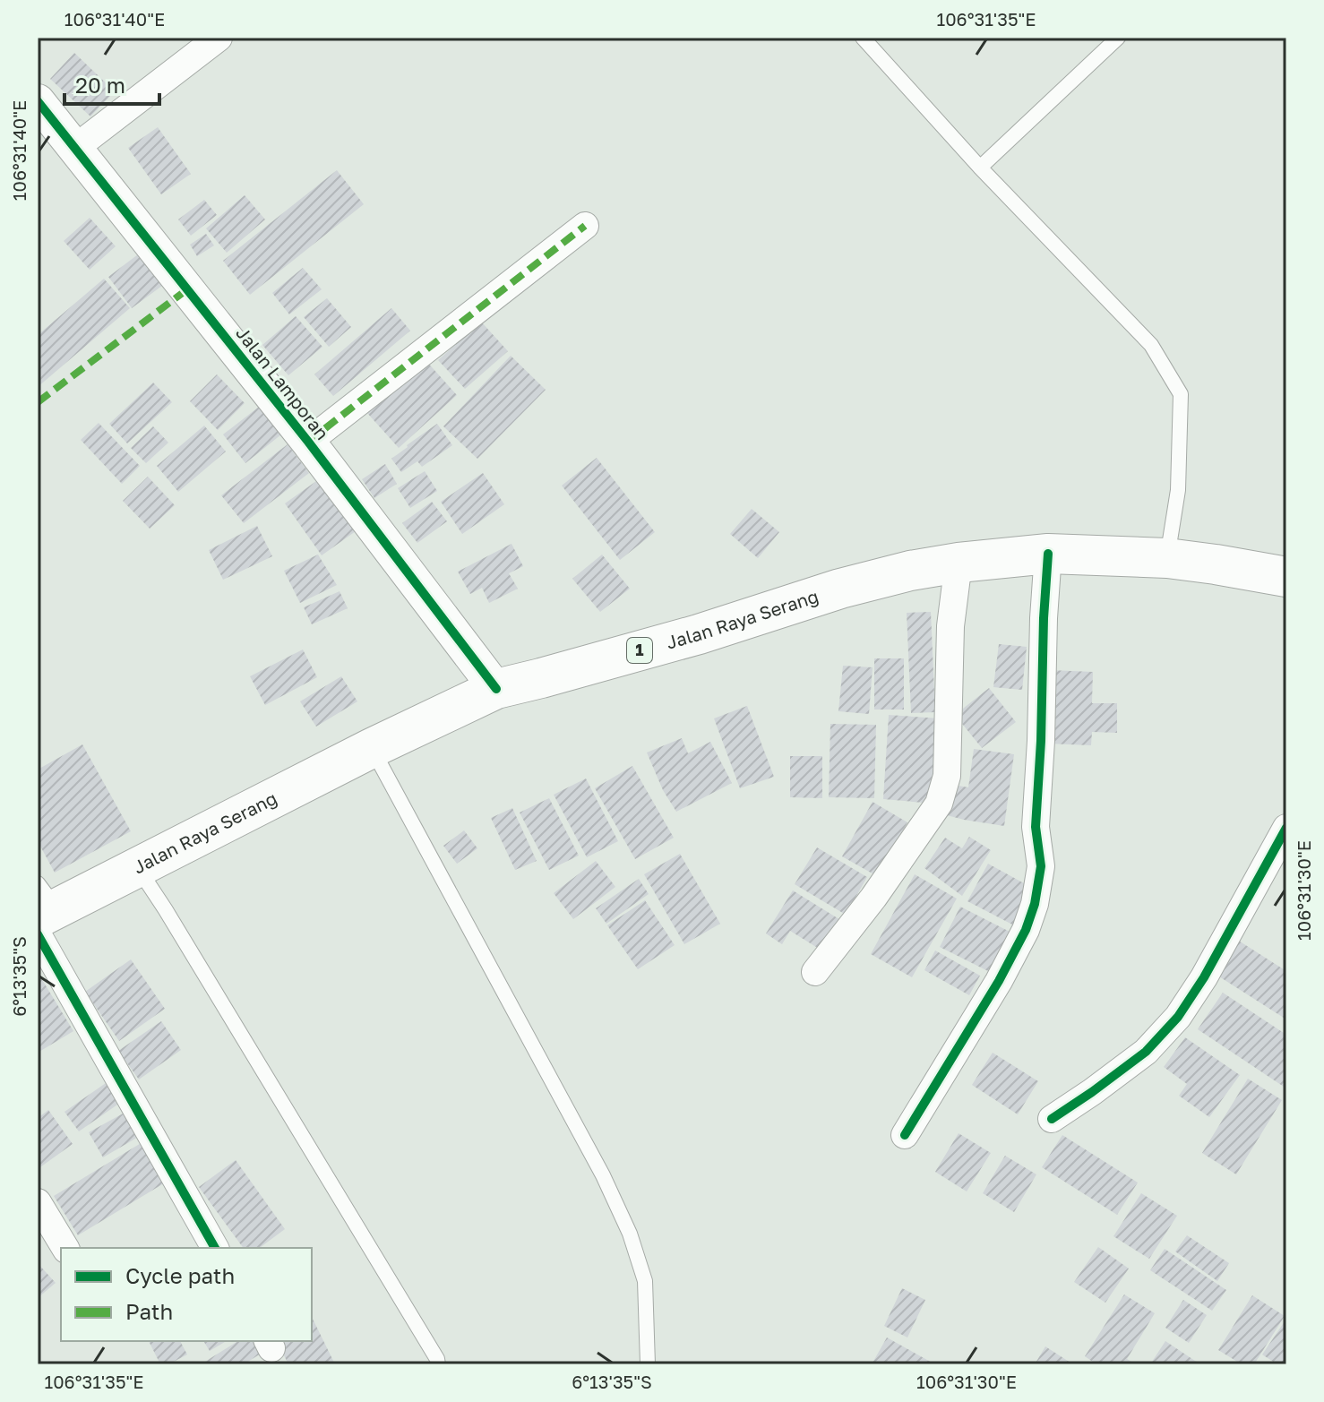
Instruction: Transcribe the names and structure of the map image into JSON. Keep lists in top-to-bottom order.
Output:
{
  "streets": {
    "highway": ["Jalan Raya Serang", "1"],
    "street": ["Jalan Lamporan"]
  },
  "crossings": [
    ["Jalan Lamporan", "Jalan Raya Serang"]
  ],
  "legend": ["Cycle path", "Path"],
  "scale_bar": "20 m",
  "coordinates": [
    "106°31'40\"E",
    "106°31'35\"E",
    "106°31'30\"E",
    "6°13'35\"S"
  ]
}
